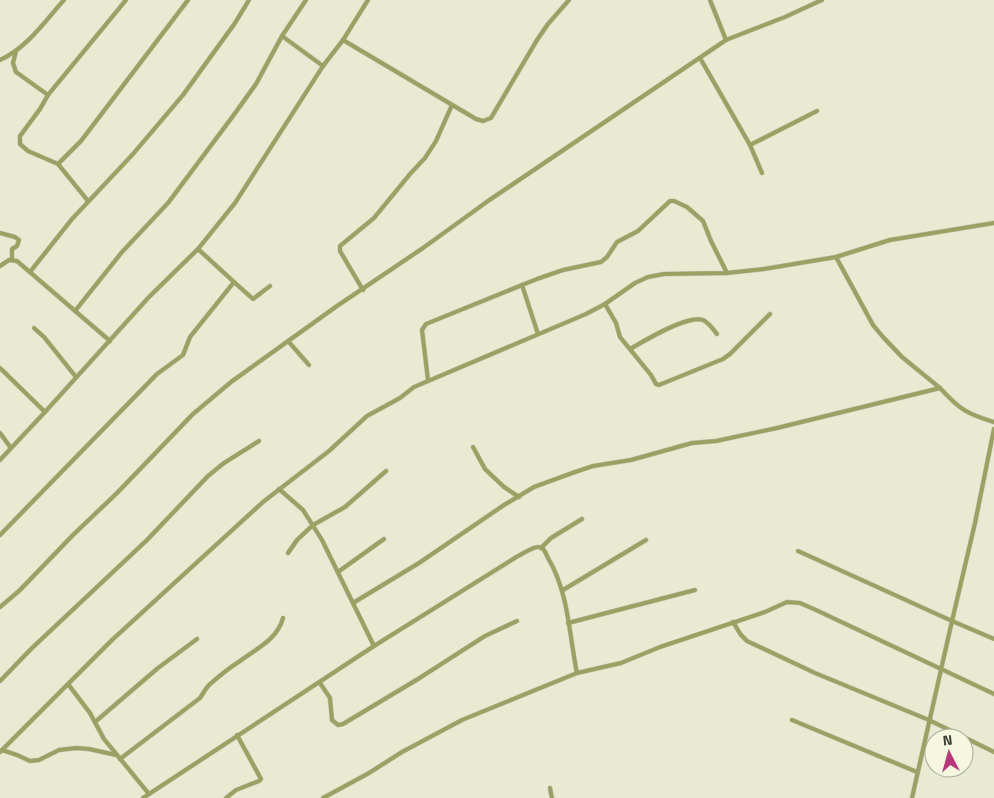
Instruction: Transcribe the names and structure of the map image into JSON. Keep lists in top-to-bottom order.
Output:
{
  "north": "top"
}
